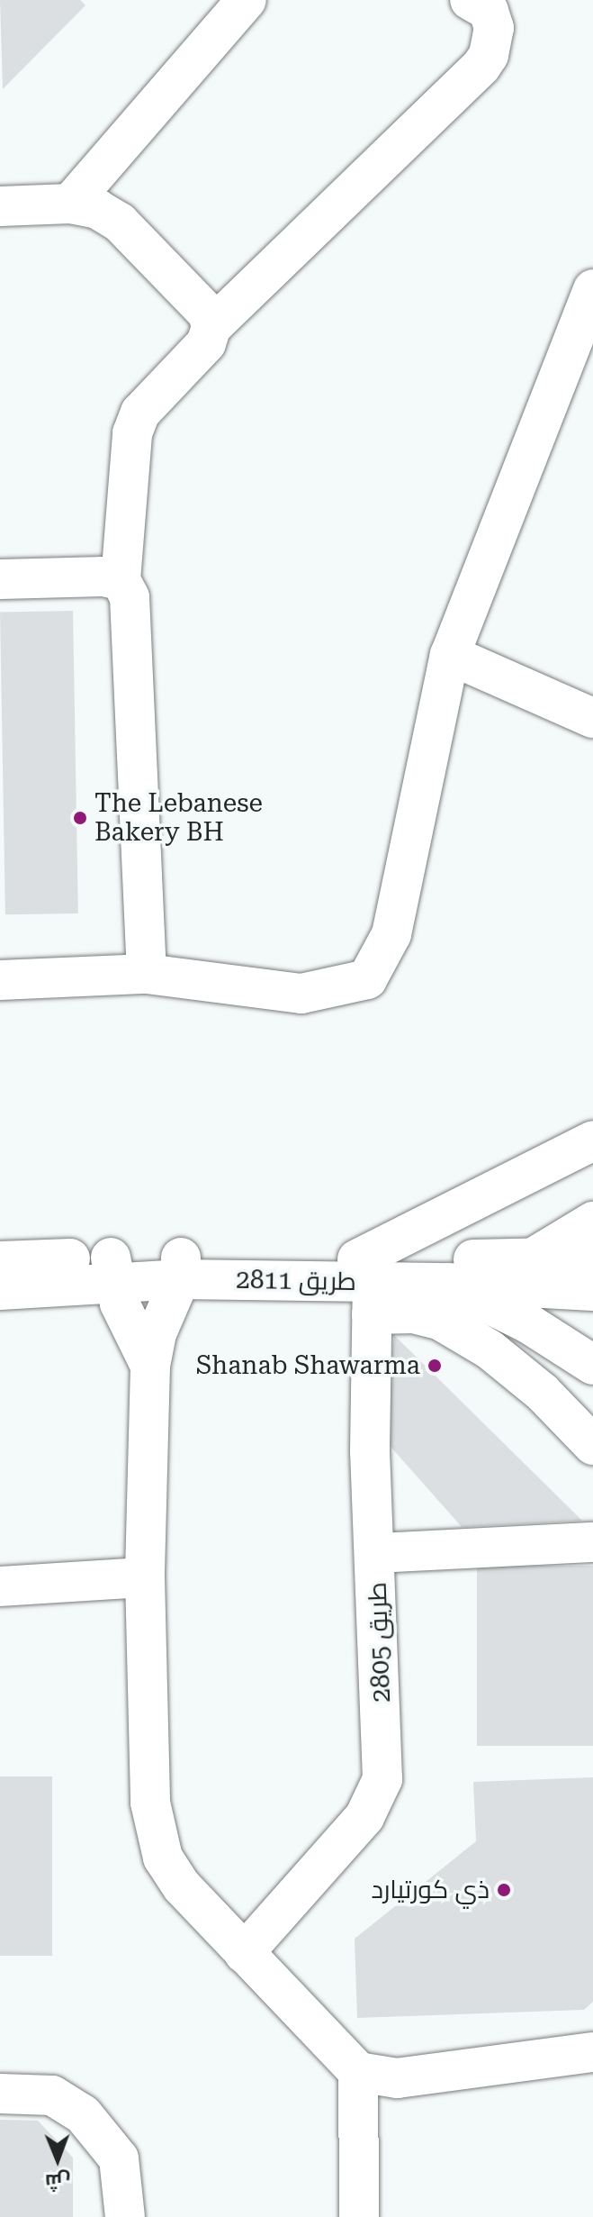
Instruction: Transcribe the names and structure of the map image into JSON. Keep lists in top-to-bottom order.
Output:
{
  "streets": {
    "street": ["طريق 2811", "طريق 2805"]
  },
  "crossings": [
    ["طريق 2811", "طريق 2805"]
  ],
  "places": ["The Lebanese Bakery BH", "Shanab Shawarma", "ذي كورتيارد"],
  "north": "bottom"
}
